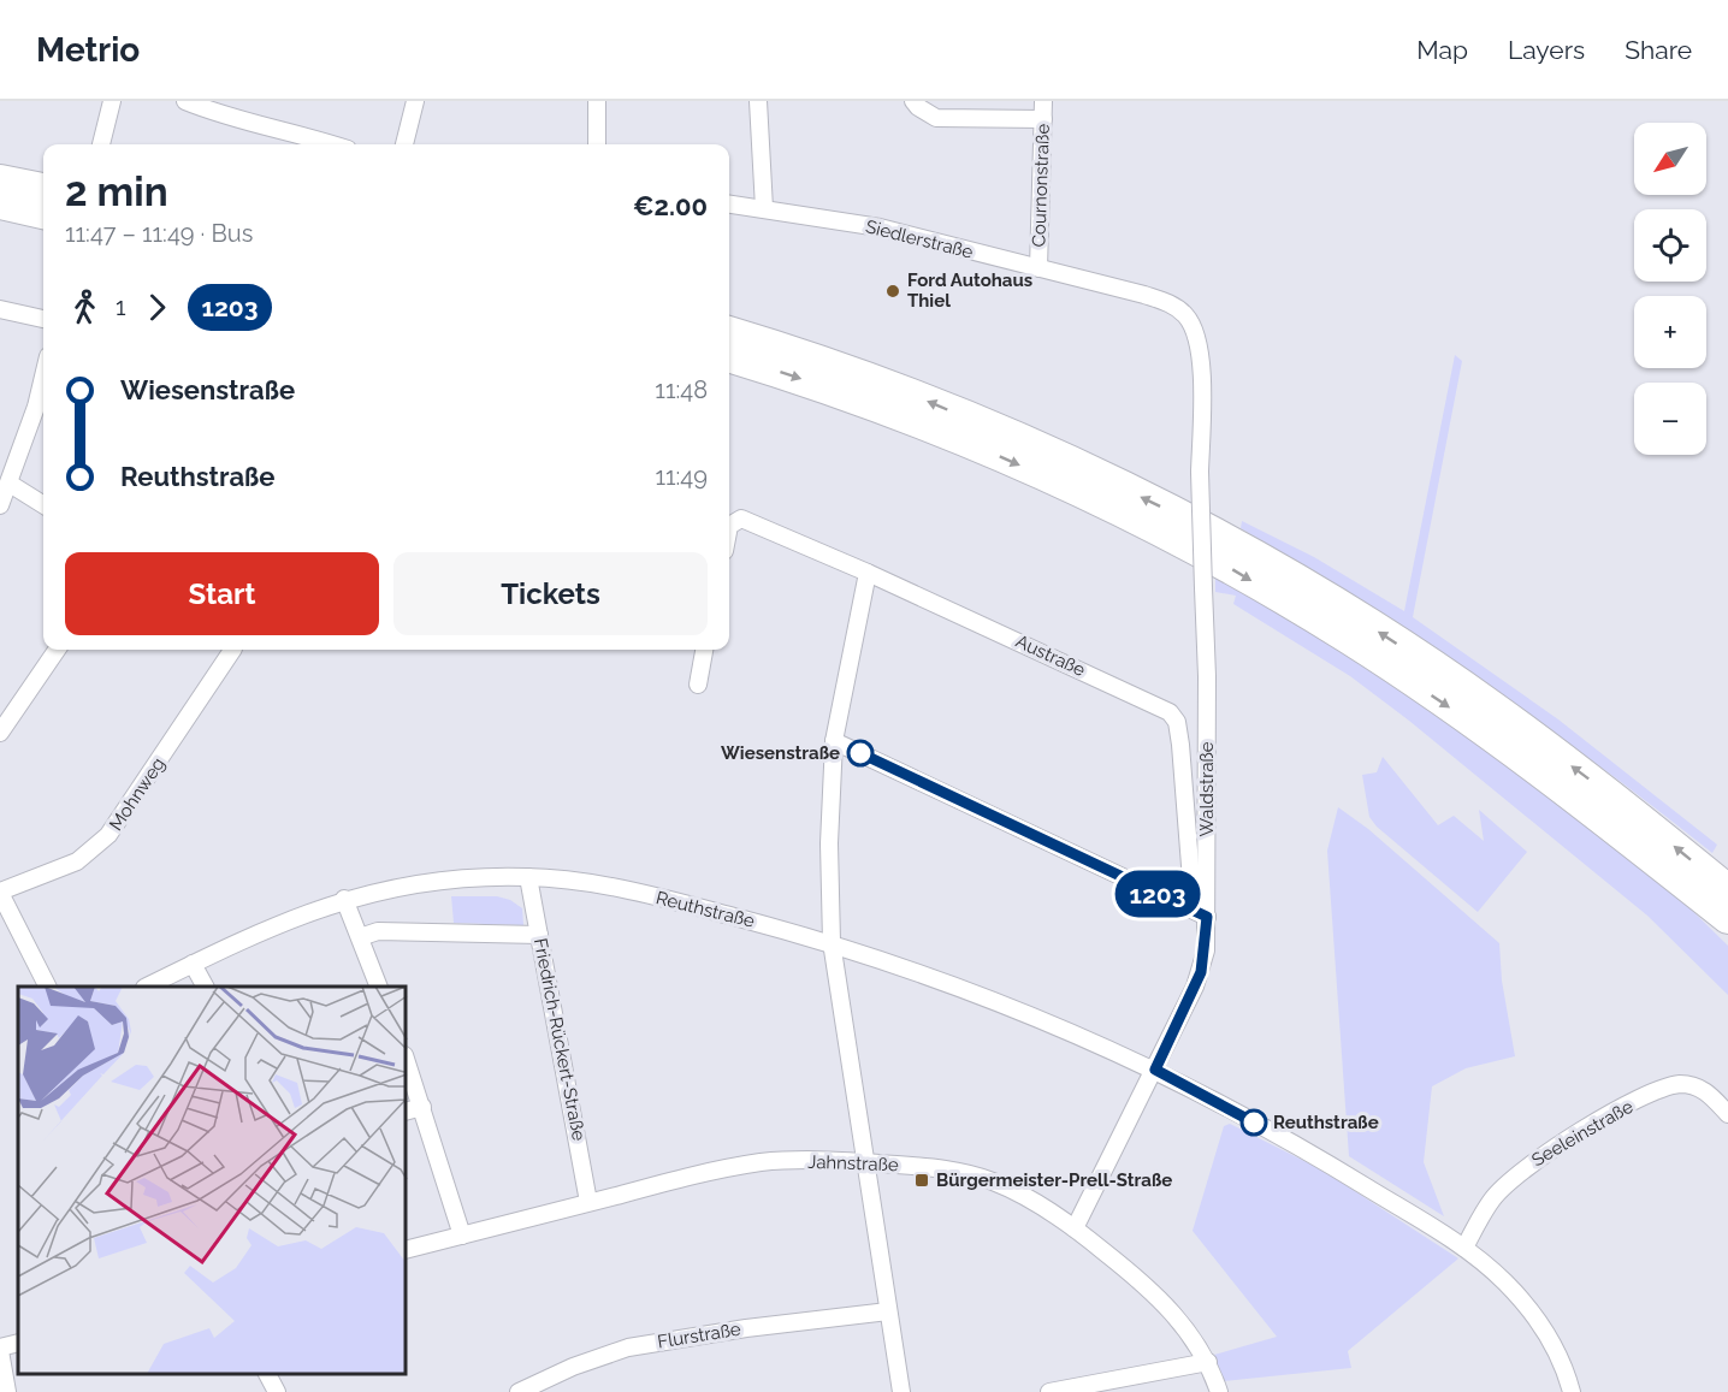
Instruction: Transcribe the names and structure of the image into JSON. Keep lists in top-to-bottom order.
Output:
{
  "streets": {
    "street": [
      "Cournonstraße",
      "Siedlerstraße",
      "Austraße",
      "Waldstraße",
      "Mohnweg",
      "Reuthstraße",
      "Friedrich-Rückert-Straße",
      "Seeleinstraße",
      "Jahnstraße",
      "Flurstraße"
    ]
  },
  "crossings": [
    ["Cournonstraße", "Siedlerstraße"],
    ["Siedlerstraße", "Waldstraße"],
    ["Austraße", "Waldstraße"],
    ["Waldstraße", "Reuthstraße"],
    ["Waldstraße", "Jahnstraße"],
    ["Reuthstraße", "Friedrich-Rückert-Straße"],
    ["Reuthstraße", "Seeleinstraße"],
    ["Friedrich-Rückert-Straße", "Jahnstraße"]
  ],
  "places": {
    "other": ["Ford Autohaus Thiel", "Wiesenstraße", "Reuthstraße"],
    "transit": ["Bürgermeister-Prell-Straße"]
  },
  "lines": ["bus line 1203"],
  "north": "bottom left",
  "page": {
    "header": "Metrio",
    "nav": ["Map", "Layers", "Share"],
    "on_map": "1203",
    "map_buttons": ["+", "−"],
    "heading": ["2 min", "11:47 – 11:49 · Bus", "€2.00"],
    "legs": ["1", "1203"],
    "list": [
      {
        "name": "Wiesenstraße",
        "value": "11:48"
      },
      {
        "name": "Reuthstraße",
        "value": "11:49"
      }
    ],
    "buttons": ["Start", "Tickets"]
  }
}
